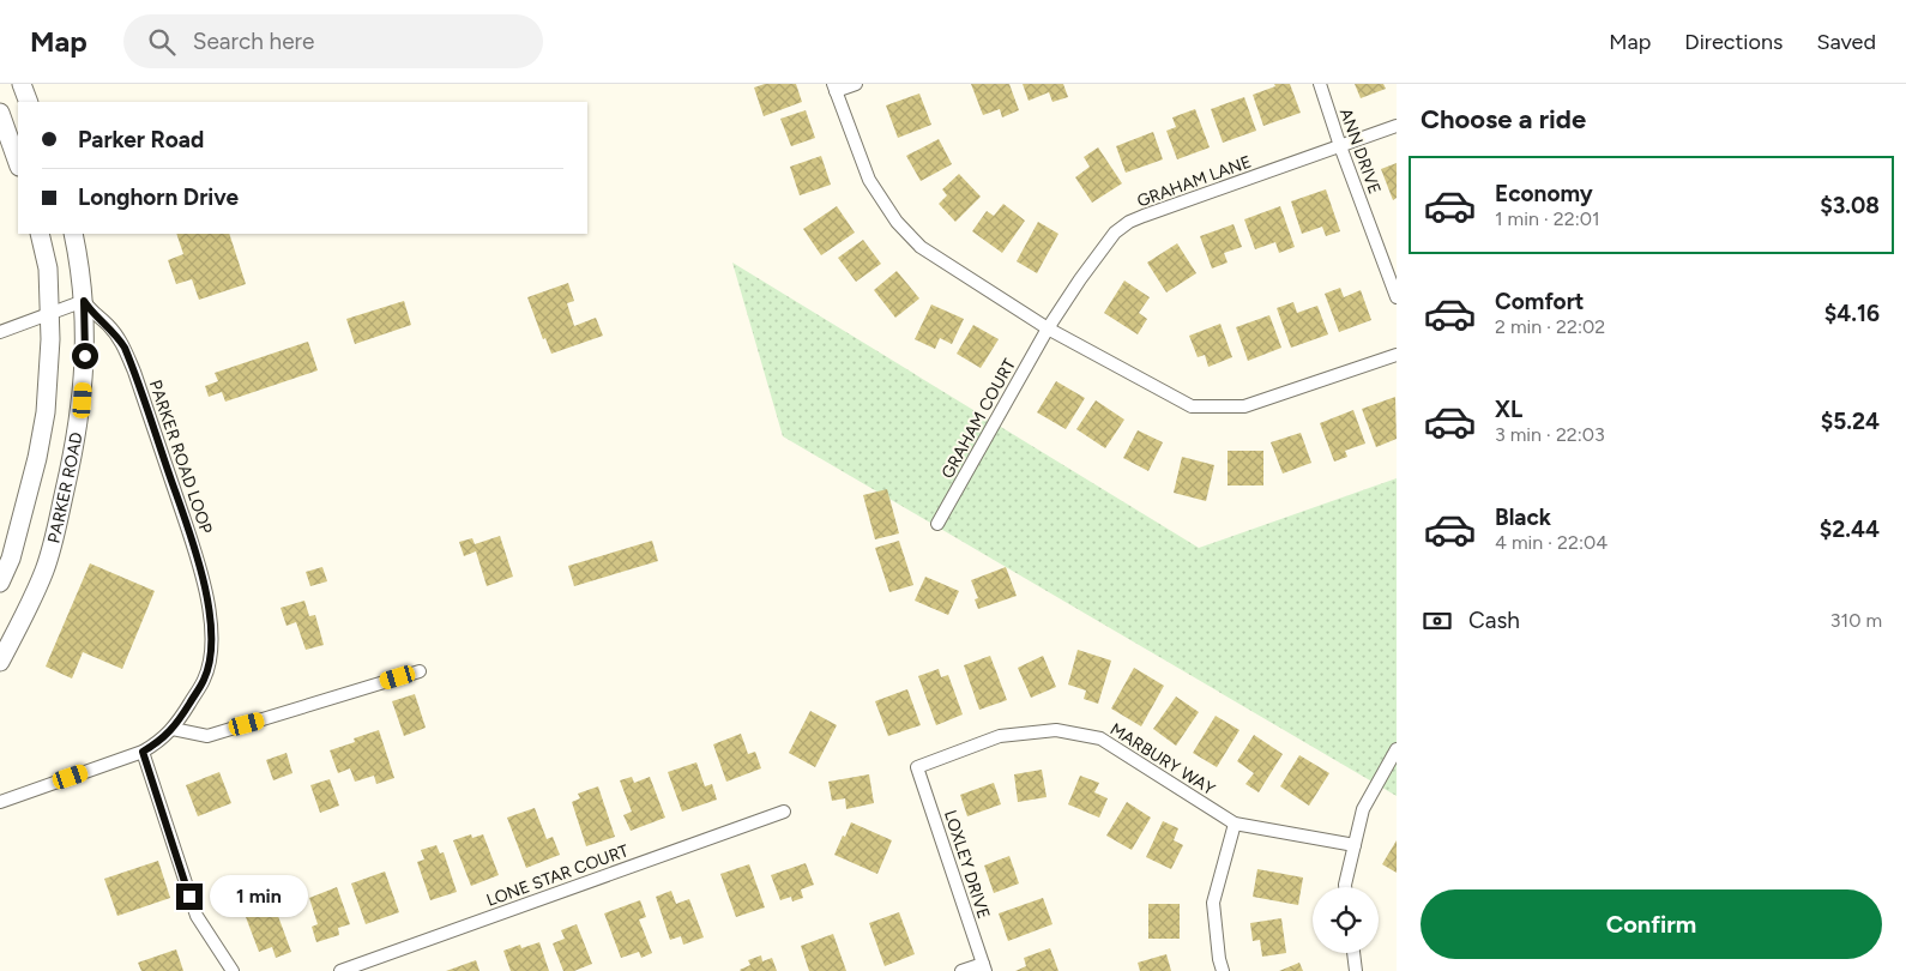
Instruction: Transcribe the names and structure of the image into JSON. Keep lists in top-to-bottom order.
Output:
{
  "streets": {
    "main road": ["PARKER ROAD"],
    "street": [
      "ANN DRIVE",
      "GRAHAM LANE",
      "GRAHAM COURT",
      "PARKER ROAD LOOP",
      "MARBURY WAY",
      "LOXLEY DRIVE",
      "LONE STAR COURT"
    ]
  },
  "crossings": [
    ["ANN DRIVE", "GRAHAM LANE"],
    ["GRAHAM LANE", "GRAHAM COURT"],
    ["PARKER ROAD LOOP", "PARKER ROAD"],
    ["MARBURY WAY", "LOXLEY DRIVE"]
  ],
  "page": {
    "header": "Map",
    "search": "Search here",
    "nav": ["Map", "Directions", "Saved"],
    "heading": "Choose a ride",
    "banner": ["Parker Road", "Longhorn Drive"],
    "list": [
      {
        "name": "Economy",
        "note": "1 min · 22:01",
        "value": "$3.08"
      },
      {
        "name": "Comfort",
        "note": "2 min · 22:02",
        "value": "$4.16"
      },
      {
        "name": "XL",
        "note": "3 min · 22:03",
        "value": "$5.24"
      },
      {
        "name": "Black",
        "note": "4 min · 22:04",
        "value": "$2.44"
      }
    ],
    "pay": ["Cash", "310 m"],
    "bubble": "1 min",
    "buttons": "Confirm"
  }
}
